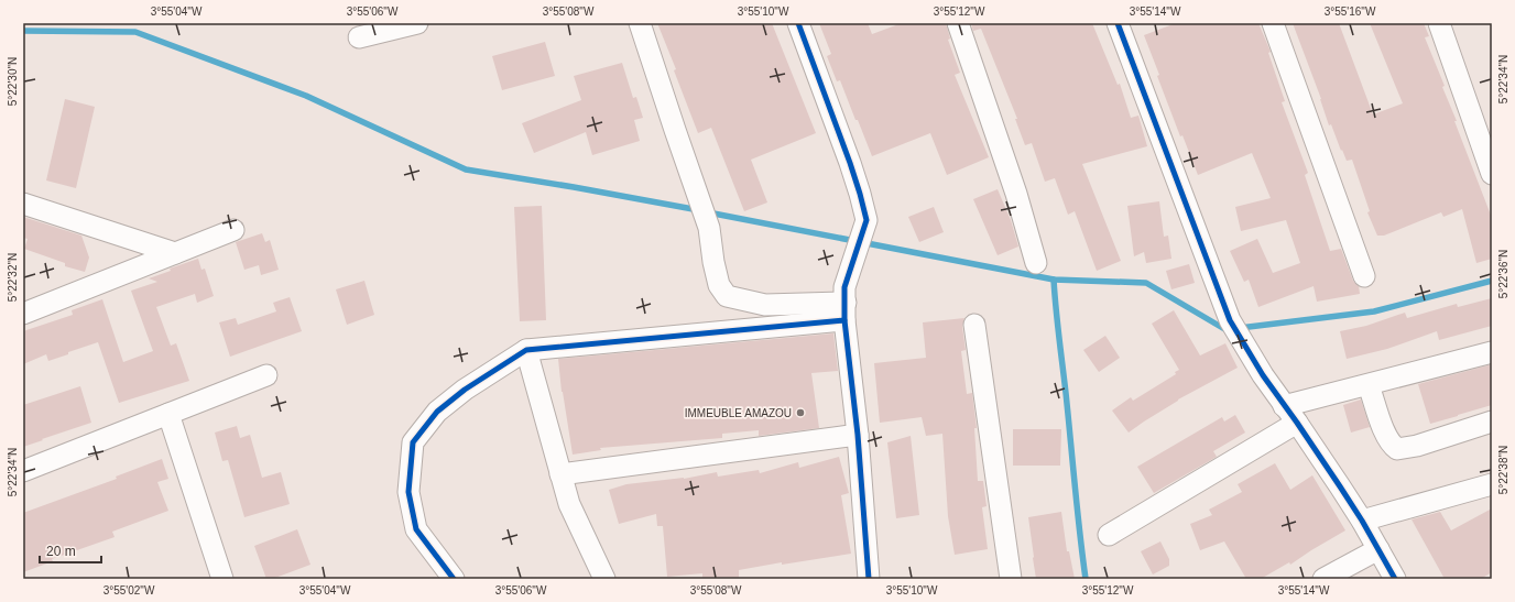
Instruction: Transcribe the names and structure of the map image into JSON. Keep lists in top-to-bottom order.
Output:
{
  "places": ["IMMEUBLE AMAZOU"],
  "scale_bar": "20 m",
  "coordinates": [
    "3°55'04\"W",
    "3°55'06\"W",
    "3°55'08\"W",
    "3°55'10\"W",
    "3°55'12\"W",
    "3°55'14\"W",
    "3°55'16\"W",
    "5°22'34\"N",
    "5°22'30\"N",
    "5°22'36\"N",
    "5°22'32\"N",
    "5°22'38\"N",
    "3°55'02\"W"
  ]
}
